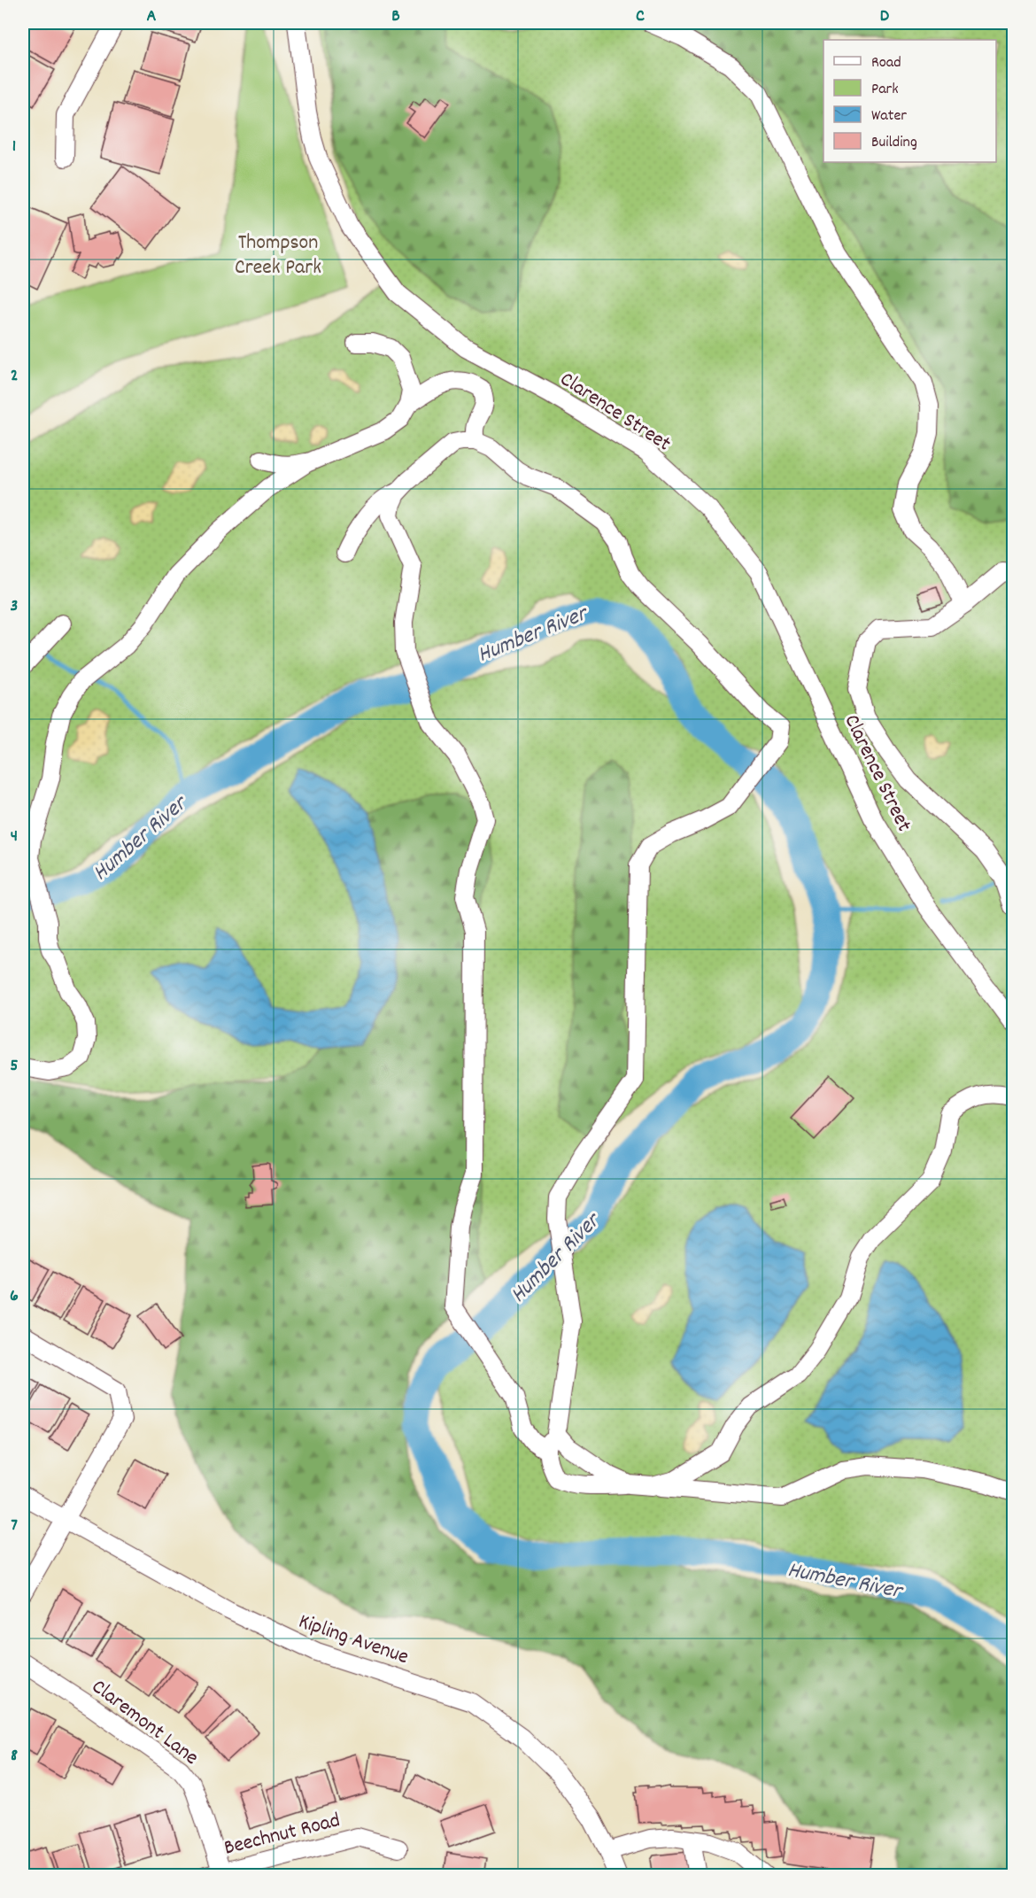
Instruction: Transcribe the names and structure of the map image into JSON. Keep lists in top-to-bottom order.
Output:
{
  "streets": {
    "street": [
      "Clarence Street",
      "Kipling Avenue",
      "Claremont Lane",
      "Beechnut Road"
    ]
  },
  "crossings": [
    ["Claremont Lane", "Beechnut Road"]
  ],
  "water": ["Humber River"],
  "parks": ["Thompson Creek Park"],
  "legend": [
    "Road",
    "Park",
    "Water",
    "Building"
  ],
  "grid": {
    "columns": [
      "A",
      "B",
      "C",
      "D"
    ],
    "rows": [
      "1",
      "2",
      "3",
      "4",
      "5",
      "6",
      "7",
      "8"
    ]
  }
}
